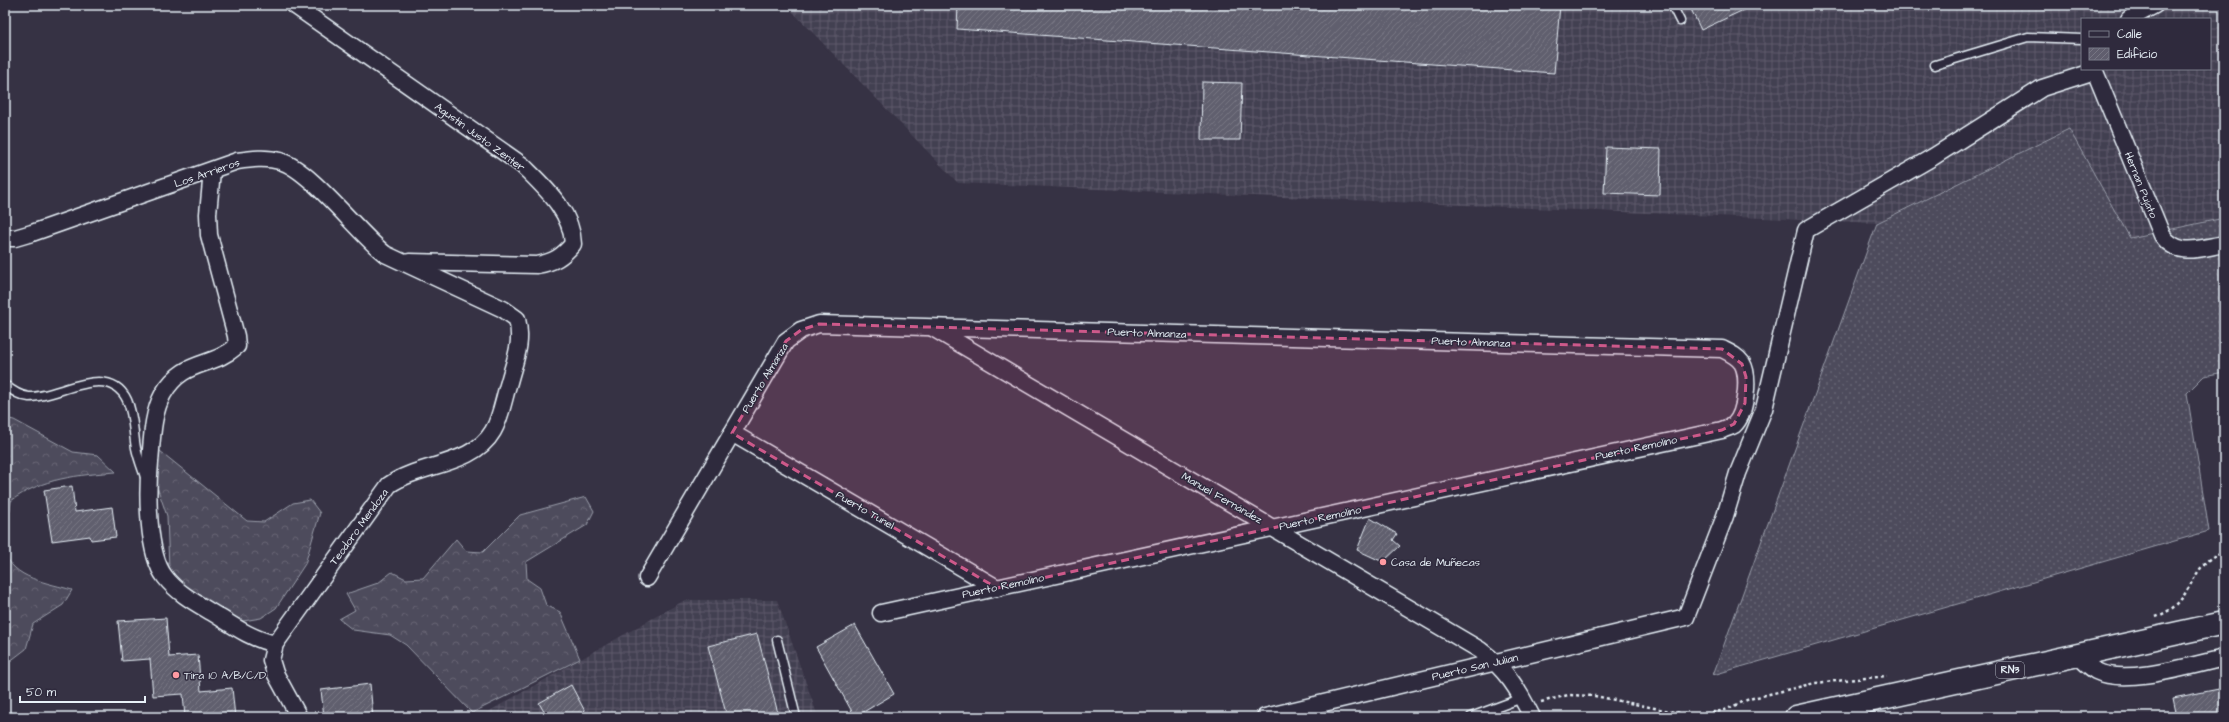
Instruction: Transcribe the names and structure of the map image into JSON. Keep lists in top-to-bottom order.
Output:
{
  "streets": {
    "highway": ["RN3"],
    "street": [
      "Agustin Justo Zenter",
      "Los Arrieros",
      "Hernan Pujato",
      "Puerto Almanza",
      "Puerto Remolino",
      "Manuel Fernández",
      "Puerto Tunel",
      "Teodoro Mendoza",
      "Puerto San Julian"
    ]
  },
  "crossings": [
    ["Agustin Justo Zenter", "Los Arrieros"],
    ["Agustin Justo Zenter", "Teodoro Mendoza"],
    ["Los Arrieros", "Teodoro Mendoza"],
    ["Puerto Almanza", "Puerto Remolino"],
    ["Puerto Almanza", "Manuel Fernández"],
    ["Puerto Almanza", "Puerto Tunel"],
    ["Puerto Almanza", "Puerto San Julian"],
    ["Puerto Remolino", "Manuel Fernández"],
    ["Puerto Remolino", "Puerto Tunel"],
    ["Puerto Remolino", "Puerto San Julian"],
    ["Manuel Fernández", "Puerto San Julian"]
  ],
  "places": ["Casa de Muñecas", "Tira 10 A/B/C/D"],
  "legend": ["Calle", "Edificio"],
  "scale_bar": "50 m"
}
